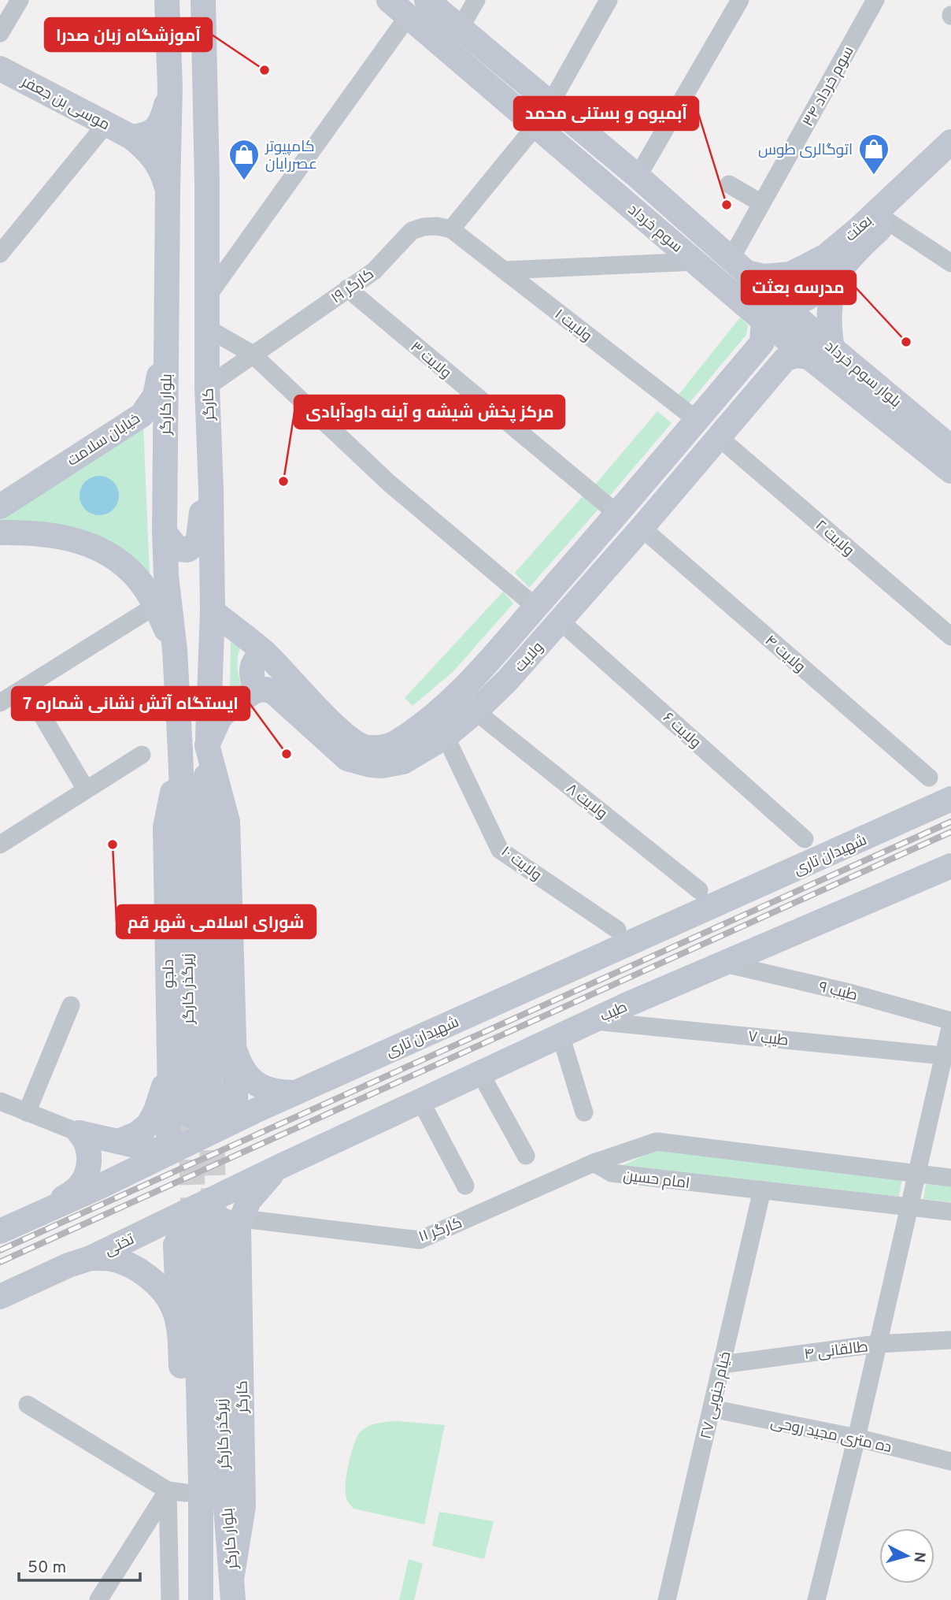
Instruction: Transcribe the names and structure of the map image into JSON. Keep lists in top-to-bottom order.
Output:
{
  "streets": {
    "street": [
      "سوم خرداد ۳۴",
      "موسی بن جعفر",
      "سوم خرداد",
      "بعثت",
      "کارگر ۱۹",
      "ولایت ۱",
      "ولایت ۳",
      "بلوار سوم خرداد",
      "بلوار کارگر",
      "کارگر",
      "خیابان سلامت",
      "ولایت ۲",
      "ولایت ۴",
      "ولایت",
      "ولایت ۶",
      "ولایت ۸",
      "شهیدان تاری",
      "ولایت ۱۰",
      "دلجو",
      "زیرگذر کارگر",
      "طیب ۹",
      "طیب",
      "طیب ۷",
      "امام حسین",
      "کارگر ۱۱",
      "تختی",
      "طالقانی ۴",
      "خیام جنوبی ۲۷",
      "ده متری مجید روحی"
    ]
  },
  "crossings": [
    ["سوم خرداد ۳۴", "سوم خرداد"],
    ["سوم خرداد ۳۴", "بعثت"],
    ["موسی بن جعفر", "بلوار کارگر"],
    ["سوم خرداد", "بعثت"],
    ["سوم خرداد", "بلوار سوم خرداد"],
    ["سوم خرداد", "ولایت"],
    ["بعثت", "بلوار سوم خرداد"],
    ["کارگر ۱۹", "ولایت ۱"],
    ["کارگر ۱۹", "ولایت ۳"],
    ["کارگر ۱۹", "کارگر"],
    ["ولایت ۱", "ولایت"],
    ["ولایت ۳", "ولایت"],
    ["بلوار کارگر", "کارگر"],
    ["بلوار کارگر", "خیابان سلامت"],
    ["بلوار کارگر", "دلجو"],
    ["بلوار کارگر", "زیرگذر کارگر"],
    ["کارگر", "ولایت"],
    ["کارگر", "زیرگذر کارگر"],
    ["کارگر", "کارگر ۱۱"],
    ["ولایت ۲", "ولایت"],
    ["ولایت ۴", "ولایت"],
    ["ولایت", "ولایت ۶"],
    ["ولایت", "ولایت ۸"],
    ["ولایت", "ولایت ۱۰"],
    ["دلجو", "زیرگذر کارگر"],
    ["طیب ۹", "طیب"],
    ["طیب", "طیب ۷"],
    ["طیب", "تختی"],
    ["امام حسین", "کارگر ۱۱"],
    ["امام حسین", "خیام جنوبی ۲۷"],
    ["طالقانی ۴", "خیام جنوبی ۲۷"],
    ["خیام جنوبی ۲۷", "ده متری مجید روحی"]
  ],
  "places": {
    "other": [
      "آموزشگاه زبان صدرا",
      "آبمیوه و بستنی محمد",
      "مدرسه بعثت",
      "مرکز پخش شیشه و آینه داودآبادی",
      "ایستگاه آتش نشانی شماره 7",
      "شورای اسلامی شهر قم"
    ],
    "shop": ["اتوگالری طوس", "کامپیوتر عصررایان"]
  },
  "scale_bar": "50 m",
  "north": "right"
}
